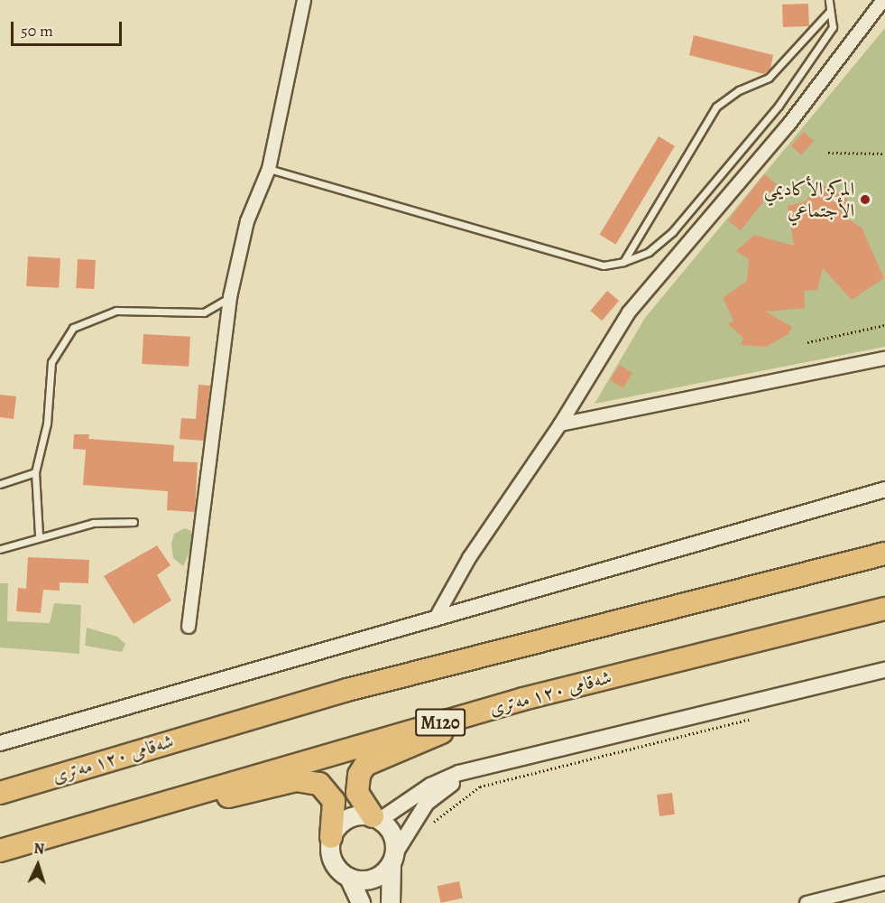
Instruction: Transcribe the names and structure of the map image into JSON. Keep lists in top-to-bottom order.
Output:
{
  "streets": {
    "highway": ["شەقامی ١٢٠ مەتری", "M120"]
  },
  "places": ["المركز الأكاديمي الأجتماعي"],
  "scale_bar": "50 m",
  "north": "top"
}
